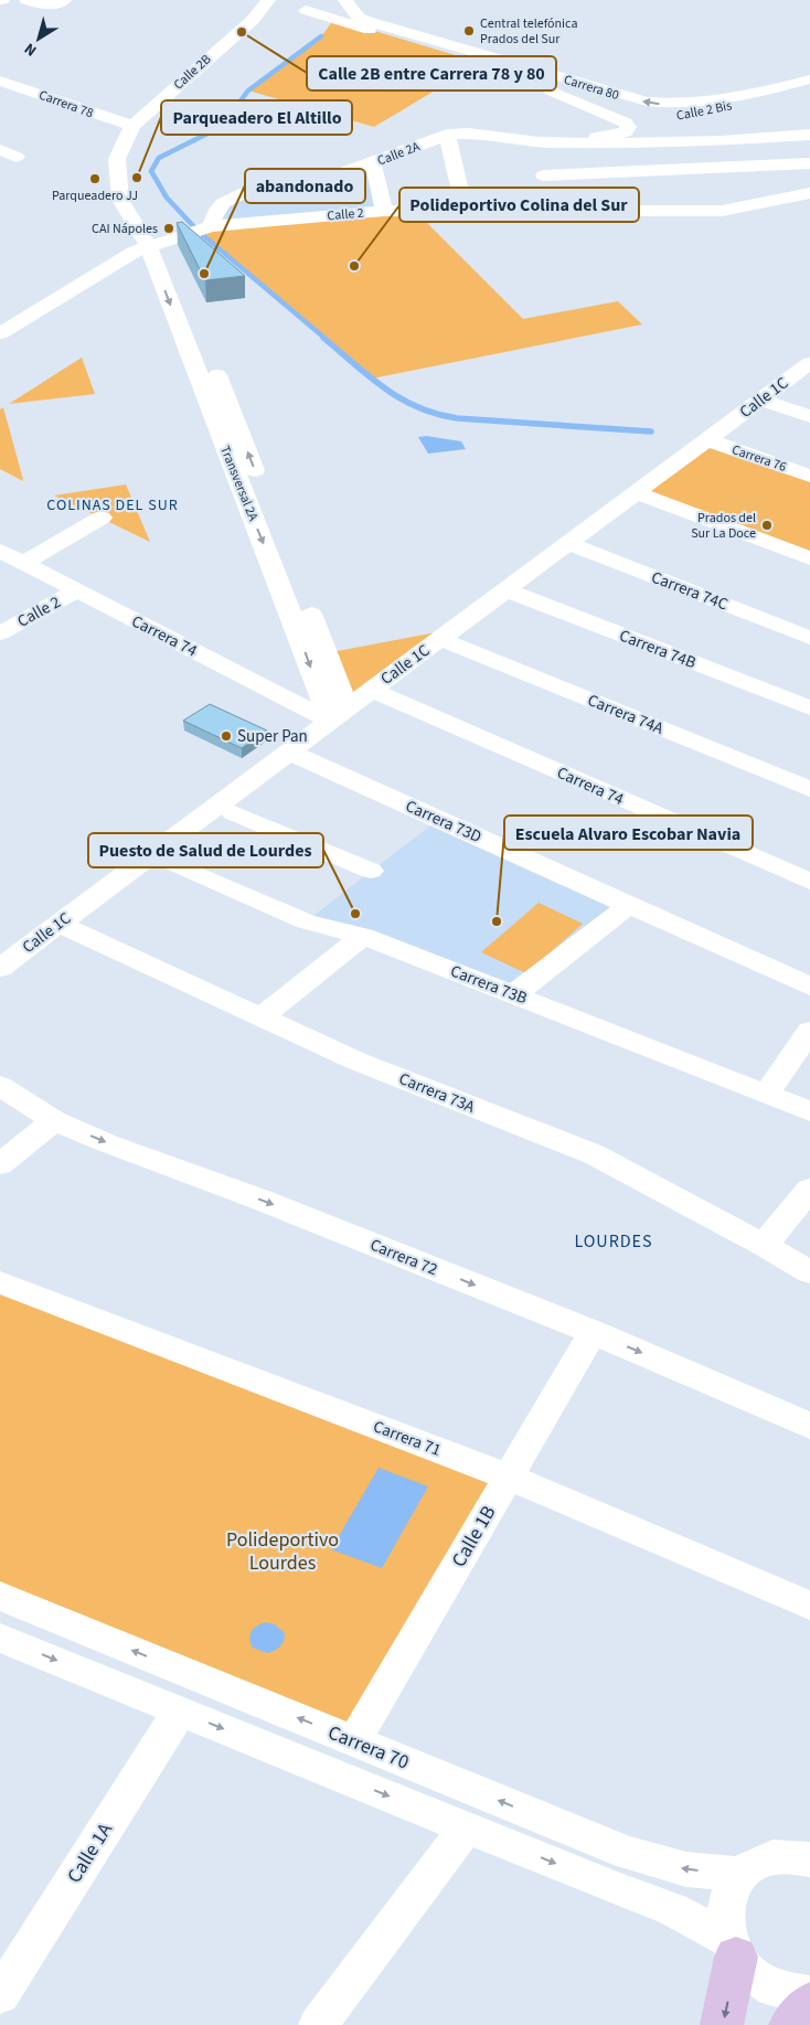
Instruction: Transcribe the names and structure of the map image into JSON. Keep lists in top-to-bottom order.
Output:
{
  "streets": {
    "street": [
      "Calle 2B",
      "Carrera 80",
      "Carrera 78",
      "Calle 2 Bis",
      "Calle 2A",
      "Calle 2",
      "Calle 1C",
      "Carrera 76",
      "Transversal 2A",
      "Carrera 74C",
      "Carrera 74",
      "Carrera 74B",
      "Carrera 74A",
      "Carrera 73D",
      "Carrera 73B",
      "Carrera 73A",
      "Carrera 72",
      "Carrera 71",
      "Calle 1B",
      "Carrera 70",
      "Calle 1A"
    ]
  },
  "crossings": [
    ["Calle 2B", "Carrera 80"],
    ["Calle 2B", "Carrera 78"],
    ["Carrera 80", "Calle 2 Bis"],
    ["Carrera 80", "Calle 2A"],
    ["Calle 2 Bis", "Calle 2A"],
    ["Calle 2A", "Calle 2"],
    ["Calle 2", "Transversal 2A"],
    ["Calle 2", "Carrera 74"],
    ["Calle 1C", "Carrera 76"],
    ["Calle 1C", "Transversal 2A"],
    ["Calle 1C", "Carrera 74C"],
    ["Calle 1C", "Carrera 74"],
    ["Calle 1C", "Carrera 74B"],
    ["Calle 1C", "Carrera 74A"],
    ["Calle 1C", "Carrera 73D"],
    ["Calle 1C", "Carrera 73A"],
    ["Transversal 2A", "Carrera 74"],
    ["Carrera 72", "Calle 1B"],
    ["Carrera 71", "Calle 1B"],
    ["Calle 1B", "Carrera 70"]
  ],
  "one_way": ["Carrera 72"],
  "districts": ["COLINAS DEL SUR", "LOURDES"],
  "parks": ["Polideportivo Lourdes"],
  "places": [
    "Central telefónica Prados del Sur",
    "Calle 2B entre Carrera 78 y 80",
    "Parqueadero El Altillo",
    "Parqueadero JJ",
    "CAI Nápoles",
    "Polideportivo Colina del Sur",
    "abandonado",
    "Prados del Sur La Doce",
    "Super Pan",
    "Puesto de Salud de Lourdes",
    "Escuela Alvaro Escobar Navia"
  ],
  "north": "bottom left"
}
